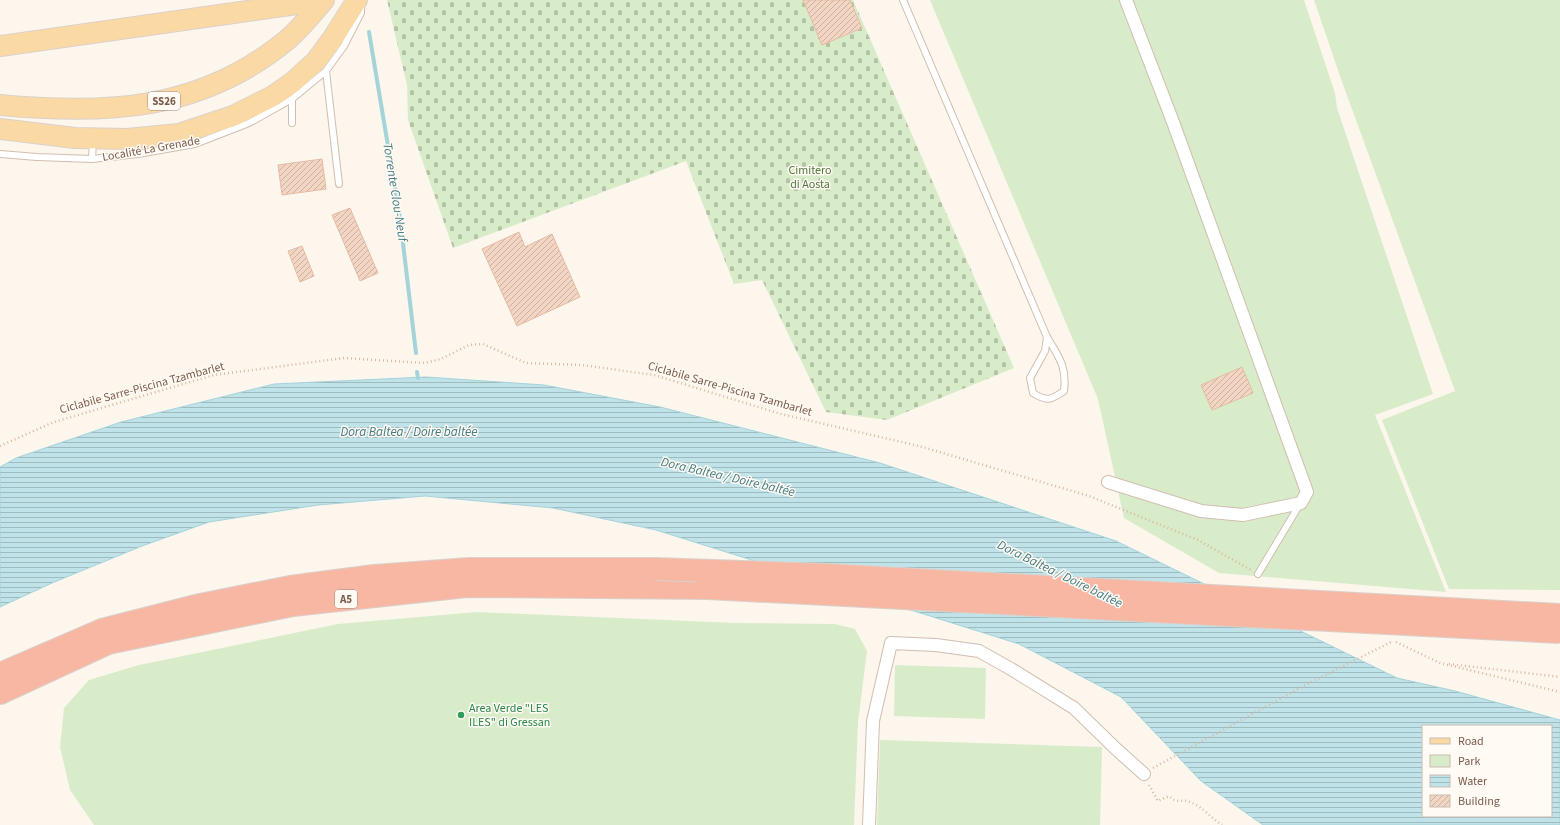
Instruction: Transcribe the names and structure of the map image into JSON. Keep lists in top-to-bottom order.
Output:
{
  "streets": {
    "highway": ["A5"],
    "main road": ["SS26"],
    "lane": ["Localité La Grenade"],
    "path": ["Ciclabile Sarre-Piscina Tzambarlet"]
  },
  "water": ["Torrente Clou-Neuf", "Dora Baltea / Doire baltée"],
  "parks": ["Cimitero di Aosta"],
  "places": ["Area Verde \"LES ILES\" di Gressan"],
  "legend": [
    "Road",
    "Park",
    "Water",
    "Building"
  ]
}
